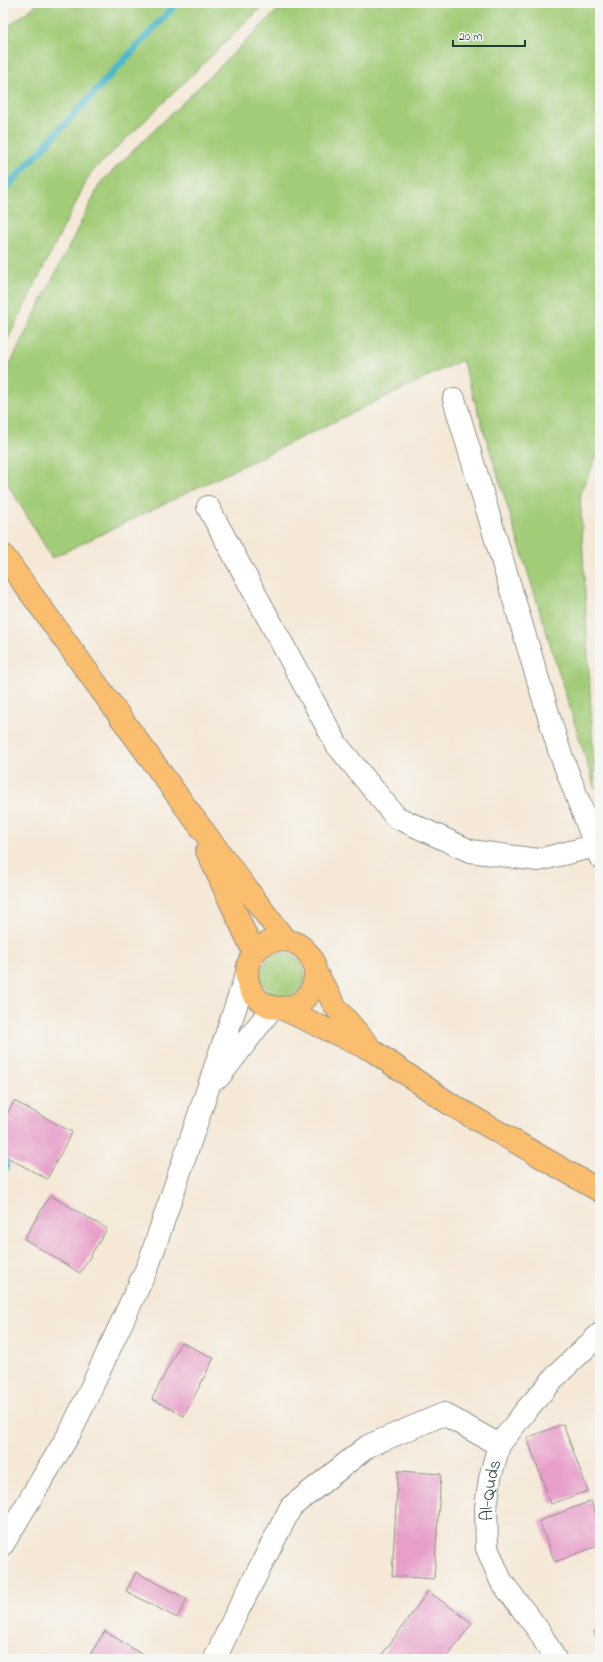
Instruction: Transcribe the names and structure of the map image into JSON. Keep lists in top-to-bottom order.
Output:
{
  "streets": {
    "street": ["Al-Quds"]
  },
  "scale_bar": "20 m"
}
